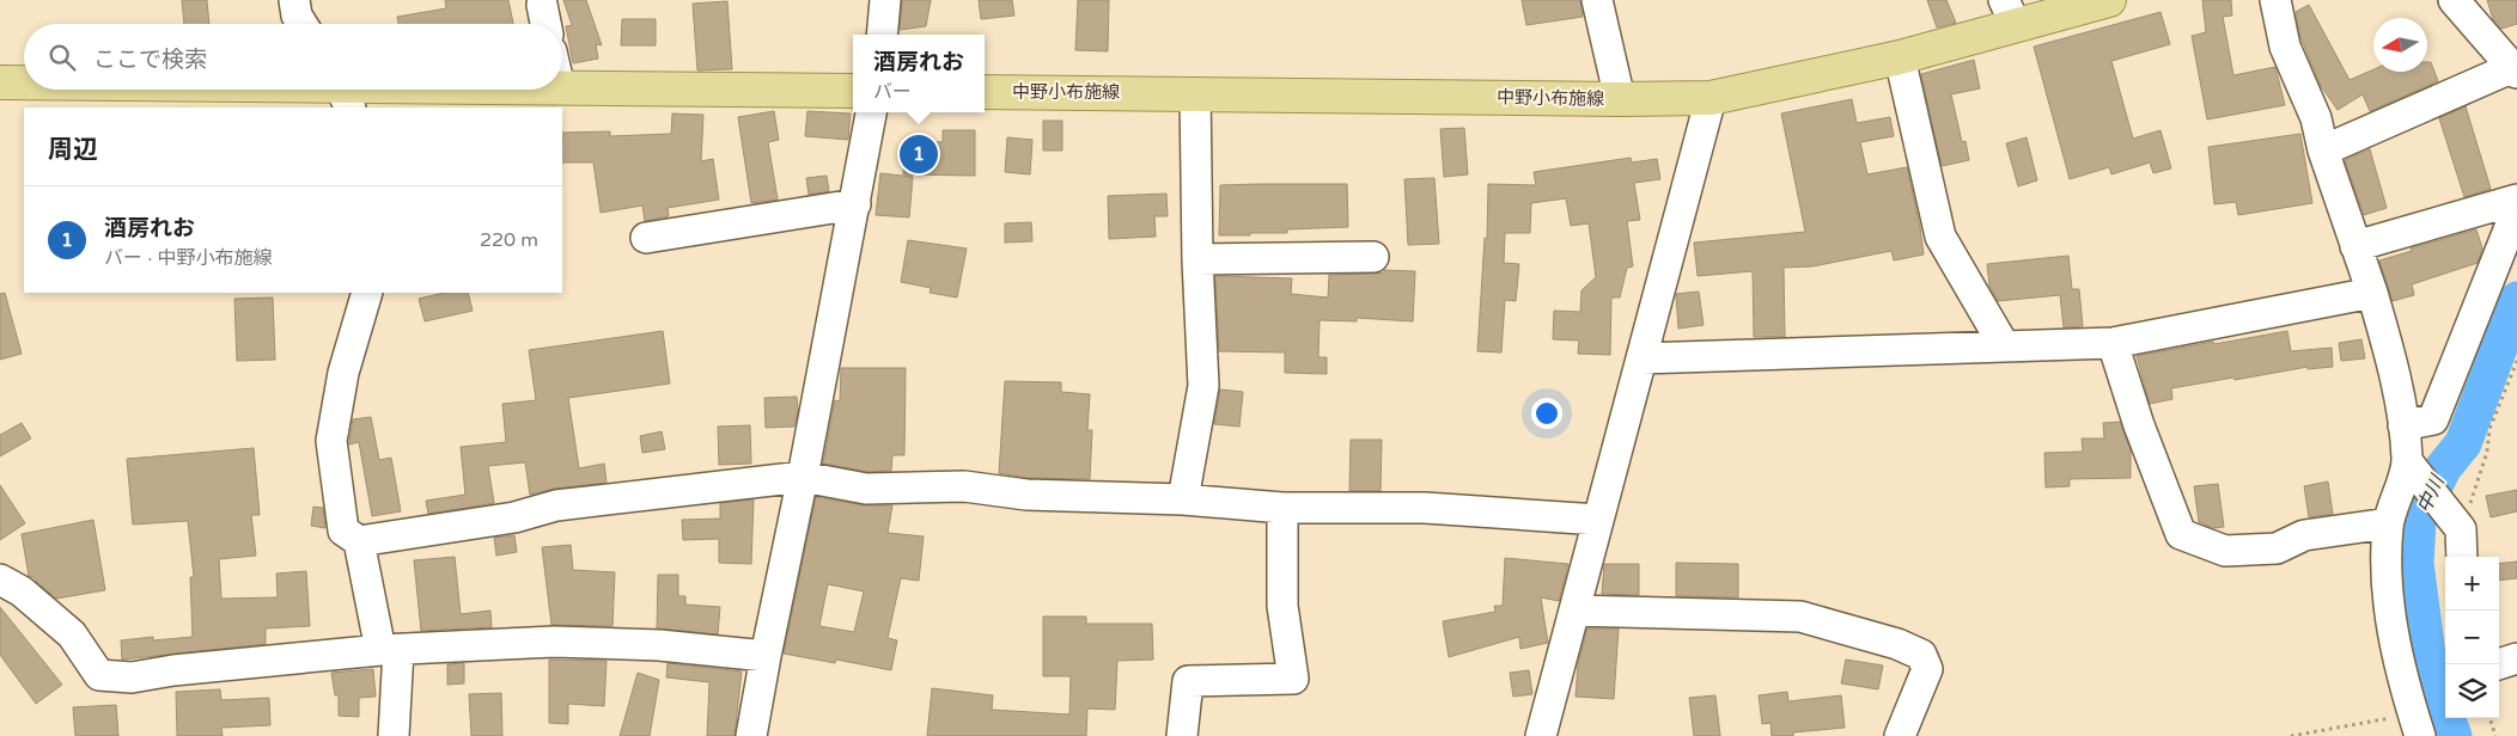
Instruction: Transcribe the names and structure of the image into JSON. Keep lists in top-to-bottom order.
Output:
{
  "streets": {
    "main road": ["中野小布施線"]
  },
  "water": ["中川"],
  "north": "left",
  "page": {
    "search": "ここで検索",
    "popup": ["酒房れお", "バー"],
    "heading": "周辺",
    "pins": "1",
    "list": [
      {
        "mark": "1",
        "name": "酒房れお",
        "note": "バー · 中野小布施線",
        "value": "220 m"
      }
    ],
    "map_buttons": ["+", "−"]
  }
}
